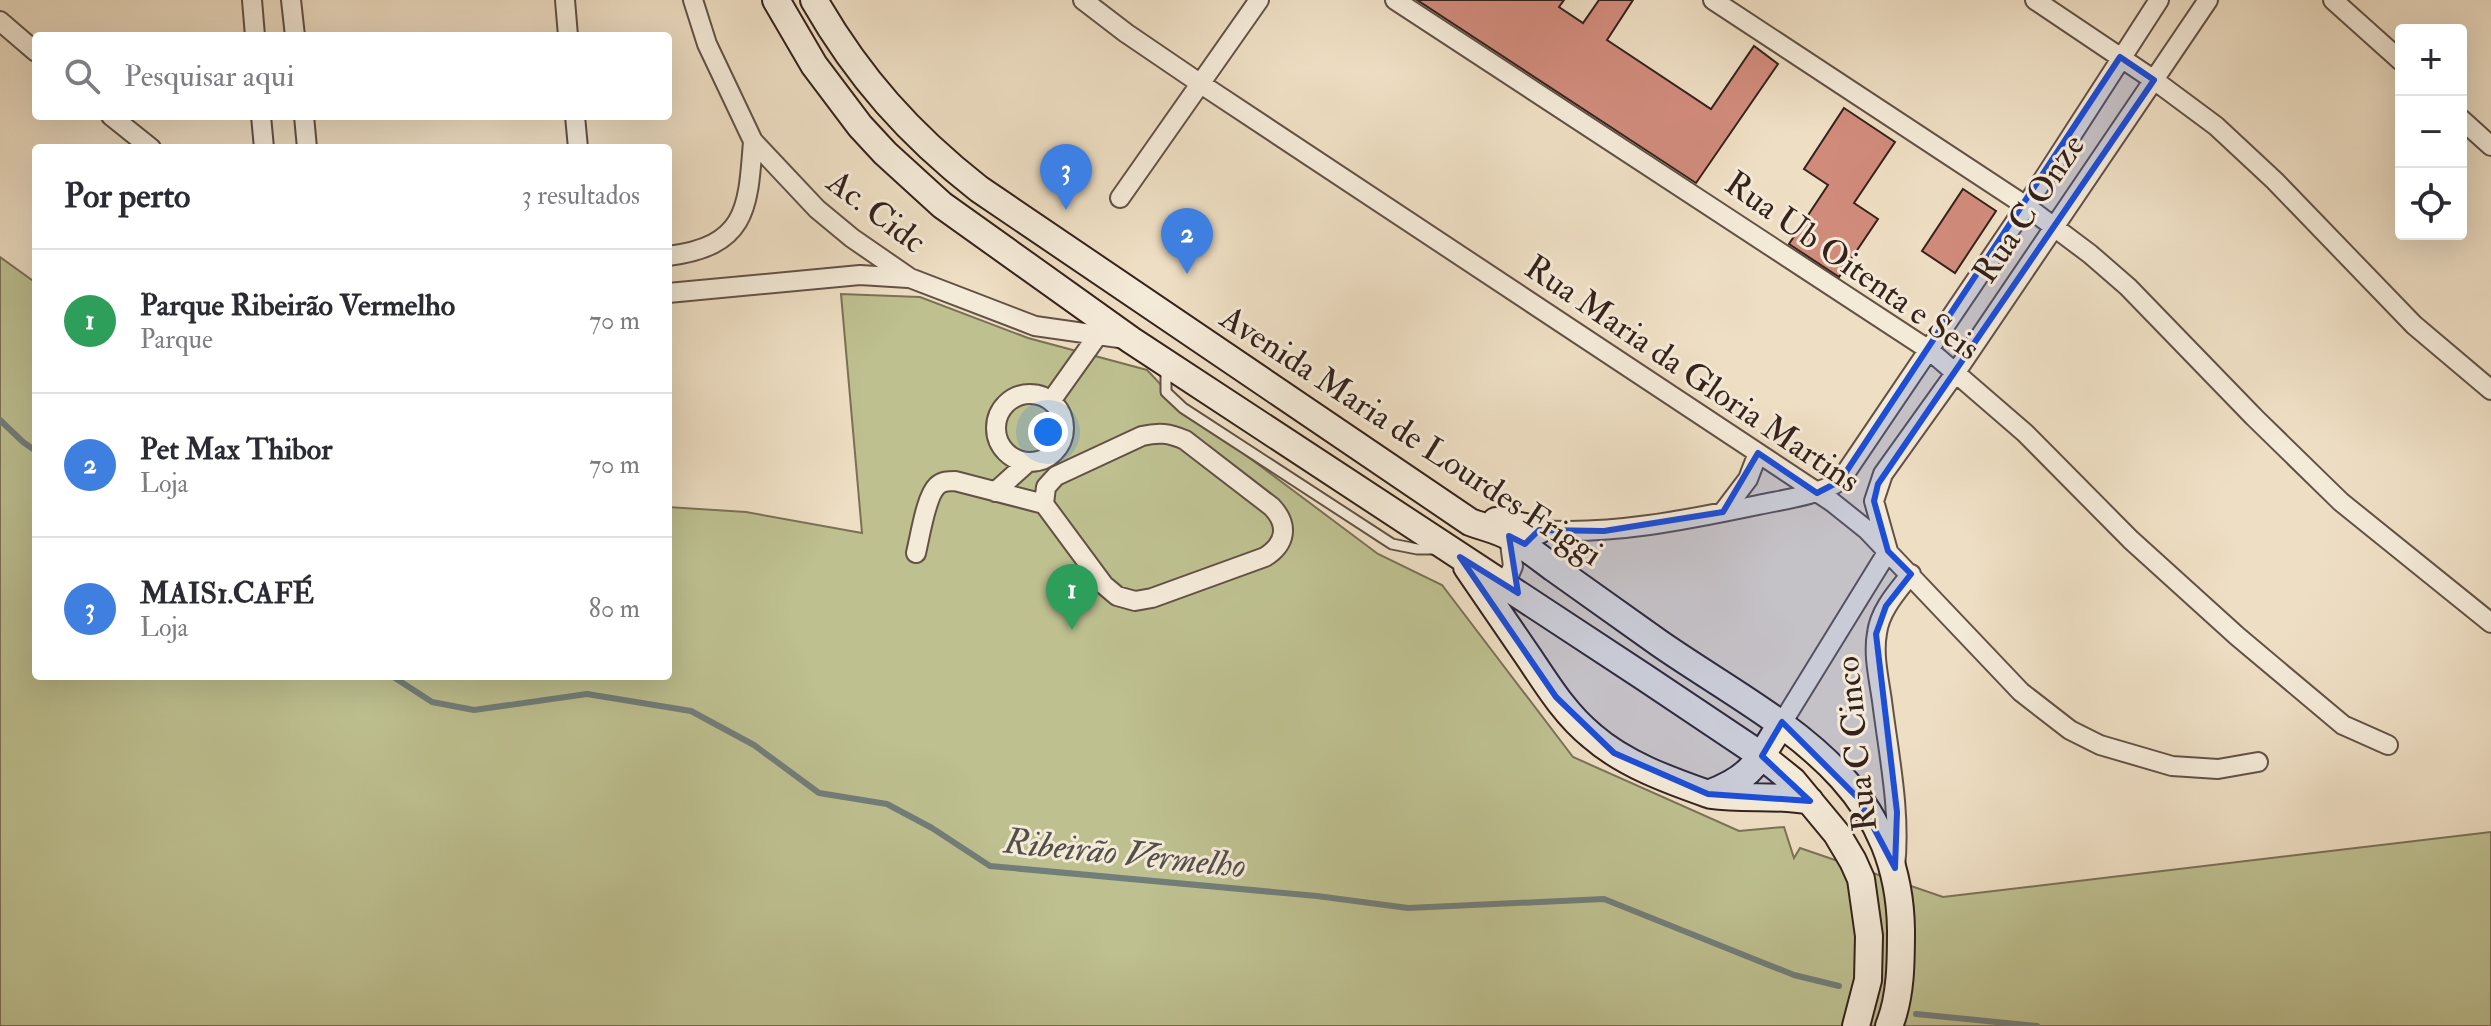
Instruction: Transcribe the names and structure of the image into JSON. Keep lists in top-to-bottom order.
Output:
{
  "streets": {
    "street": [
      "Rua C Onze",
      "Ac. Cidc",
      "Rua Ub Oitenta e Seis",
      "Rua Maria da Gloria Martins",
      "Avenida Maria de Lourdes Friggi",
      "Rua C Cinco"
    ]
  },
  "crossings": [
    ["Rua C Onze", "Rua Ub Oitenta e Seis"],
    ["Rua C Onze", "Rua Maria da Gloria Martins"],
    ["Rua Maria da Gloria Martins", "Rua C Cinco"],
    ["Avenida Maria de Lourdes Friggi", "Rua C Cinco"]
  ],
  "water": ["Ribeirão Vermelho"],
  "page": {
    "map_buttons": ["+", "−"],
    "search": "Pesquisar aqui",
    "pins": ["3", "2", "1"],
    "heading": ["Por perto", "3 resultados"],
    "list": [
      {
        "mark": "1",
        "name": "Parque Ribeirão Vermelho",
        "note": "Parque",
        "value": "70 m"
      },
      {
        "mark": "2",
        "name": "Pet Max Thibor",
        "note": "Loja",
        "value": "70 m"
      },
      {
        "mark": "3",
        "name": "MAIS1.CAFÉ",
        "note": "Loja",
        "value": "80 m"
      }
    ]
  }
}
